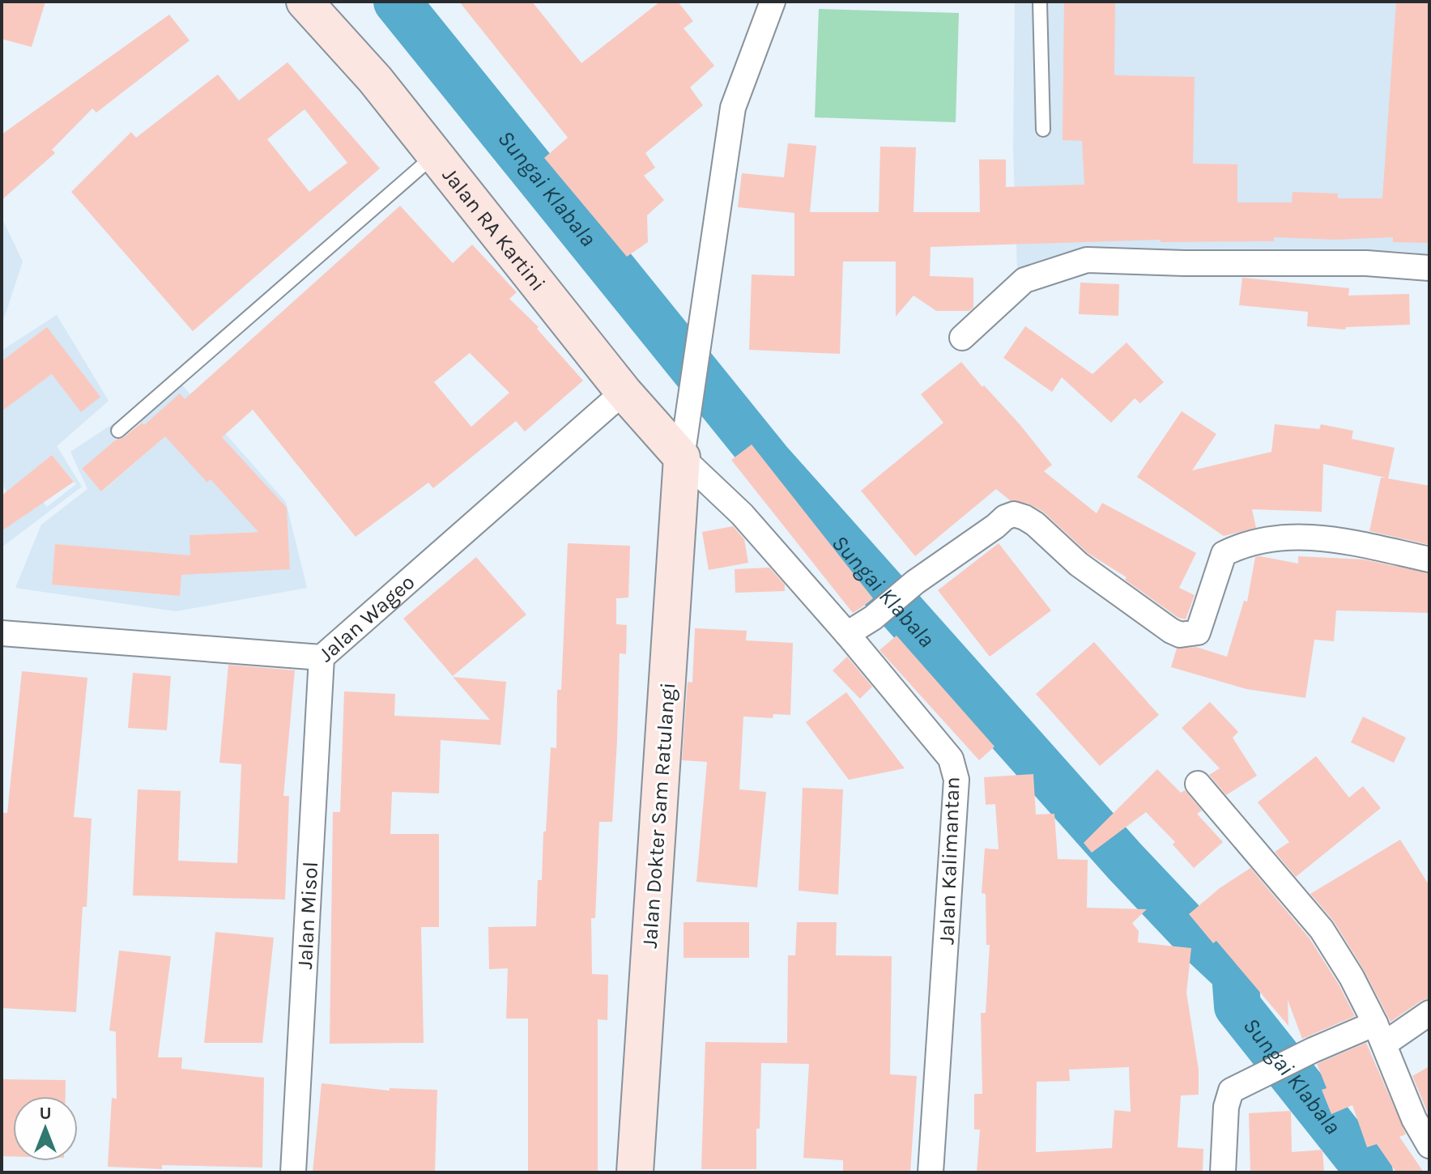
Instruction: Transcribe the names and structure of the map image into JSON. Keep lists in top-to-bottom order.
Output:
{
  "streets": {
    "street": [
      "Jalan RA Kartini",
      "Jalan Wageo",
      "Jalan Dokter Sam Ratulangi",
      "Jalan Kalimantan",
      "Jalan Misol"
    ]
  },
  "crossings": [
    ["Jalan RA Kartini", "Jalan Wageo"],
    ["Jalan RA Kartini", "Jalan Dokter Sam Ratulangi"],
    ["Jalan RA Kartini", "Jalan Kalimantan"],
    ["Jalan Wageo", "Jalan Misol"],
    ["Jalan Dokter Sam Ratulangi", "Jalan Kalimantan"]
  ],
  "water": ["Sungai Klabala"],
  "north": "top"
}
